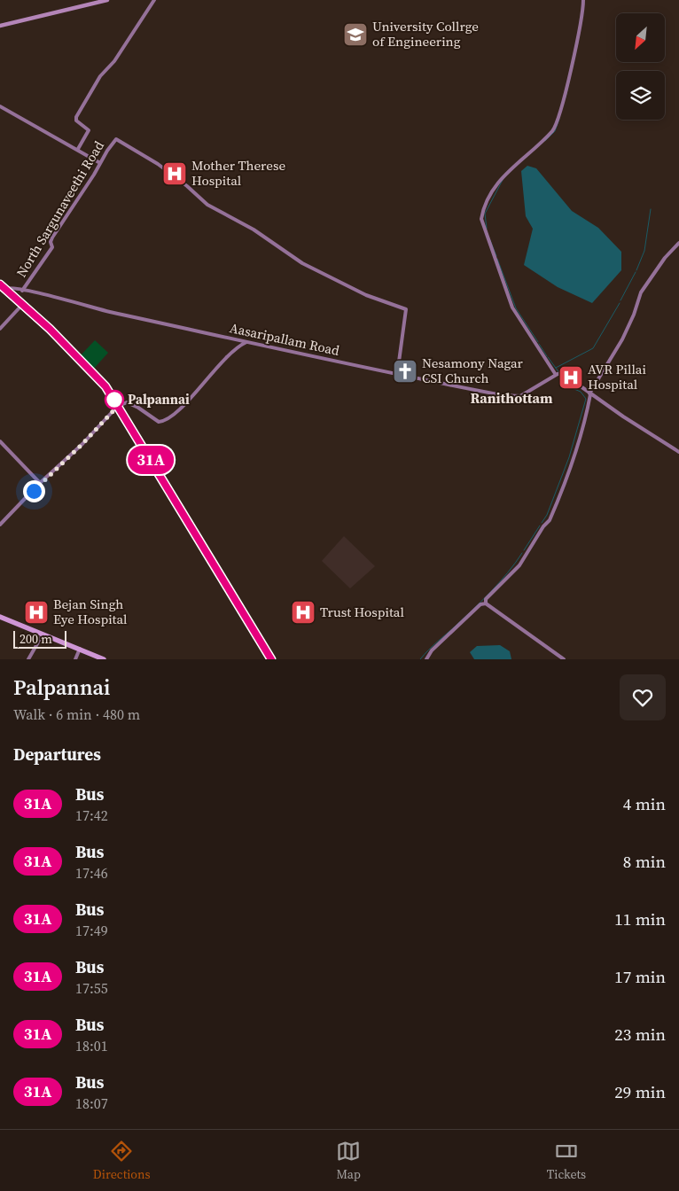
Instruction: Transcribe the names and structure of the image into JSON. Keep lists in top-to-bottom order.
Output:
{
  "streets": {
    "street": ["North Sargunaveethi Road", "Aasaripallam Road"]
  },
  "crossings": [
    ["North Sargunaveethi Road", "Aasaripallam Road"]
  ],
  "districts": ["Ranithottam"],
  "places": {
    "school or university": ["University Collrge of Engineering"],
    "hospital": [
      "Mother Therese Hospital",
      "AVR Pillai Hospital",
      "Bejan Singh Eye Hospital",
      "Trust Hospital"
    ],
    "church": ["Nesamony Nagar CSI Church"],
    "other": ["Palpannai"]
  },
  "lines": ["bus line 31A"],
  "scale_bar": "200 m",
  "north": "bottom left",
  "page": {
    "on_map": "31A",
    "scale": "200 m",
    "heading": [
      ["Palpannai", "Walk · 6 min · 480 m"],
      "Departures"
    ],
    "list": [
      {
        "mark": "31A",
        "name": "Bus",
        "note": "17:42",
        "value": "4 min"
      },
      {
        "mark": "31A",
        "name": "Bus",
        "note": "17:46",
        "value": "8 min"
      },
      {
        "mark": "31A",
        "name": "Bus",
        "note": "17:49",
        "value": "11 min"
      },
      {
        "mark": "31A",
        "name": "Bus",
        "note": "17:55",
        "value": "17 min"
      },
      {
        "mark": "31A",
        "name": "Bus",
        "note": "18:01",
        "value": "23 min"
      },
      {
        "mark": "31A",
        "name": "Bus",
        "note": "18:07",
        "value": "29 min"
      }
    ],
    "tabs": ["Directions", "Map", "Tickets"]
  }
}
